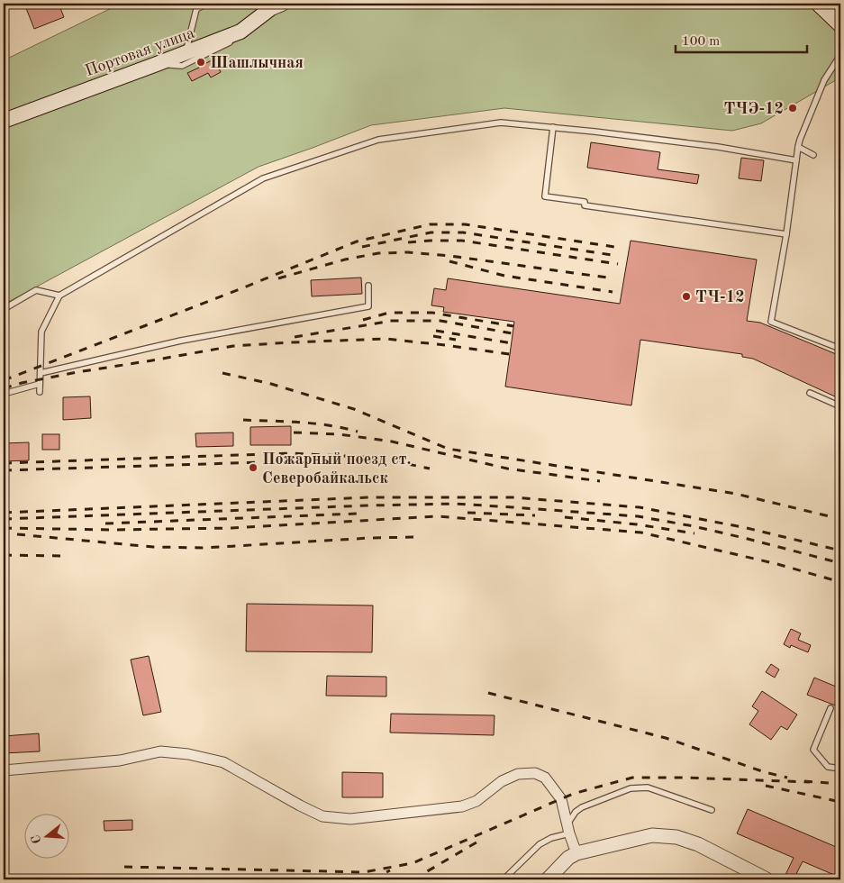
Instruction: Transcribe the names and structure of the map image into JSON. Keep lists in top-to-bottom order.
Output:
{
  "streets": {
    "main road": ["Портовая улица"]
  },
  "places": [
    "Шашлычная",
    "ТЧЭ-12",
    "ТЧ-12",
    "Пожарный поезд ст. Северобайкальск"
  ],
  "scale_bar": "100 m",
  "north": "left"
}
